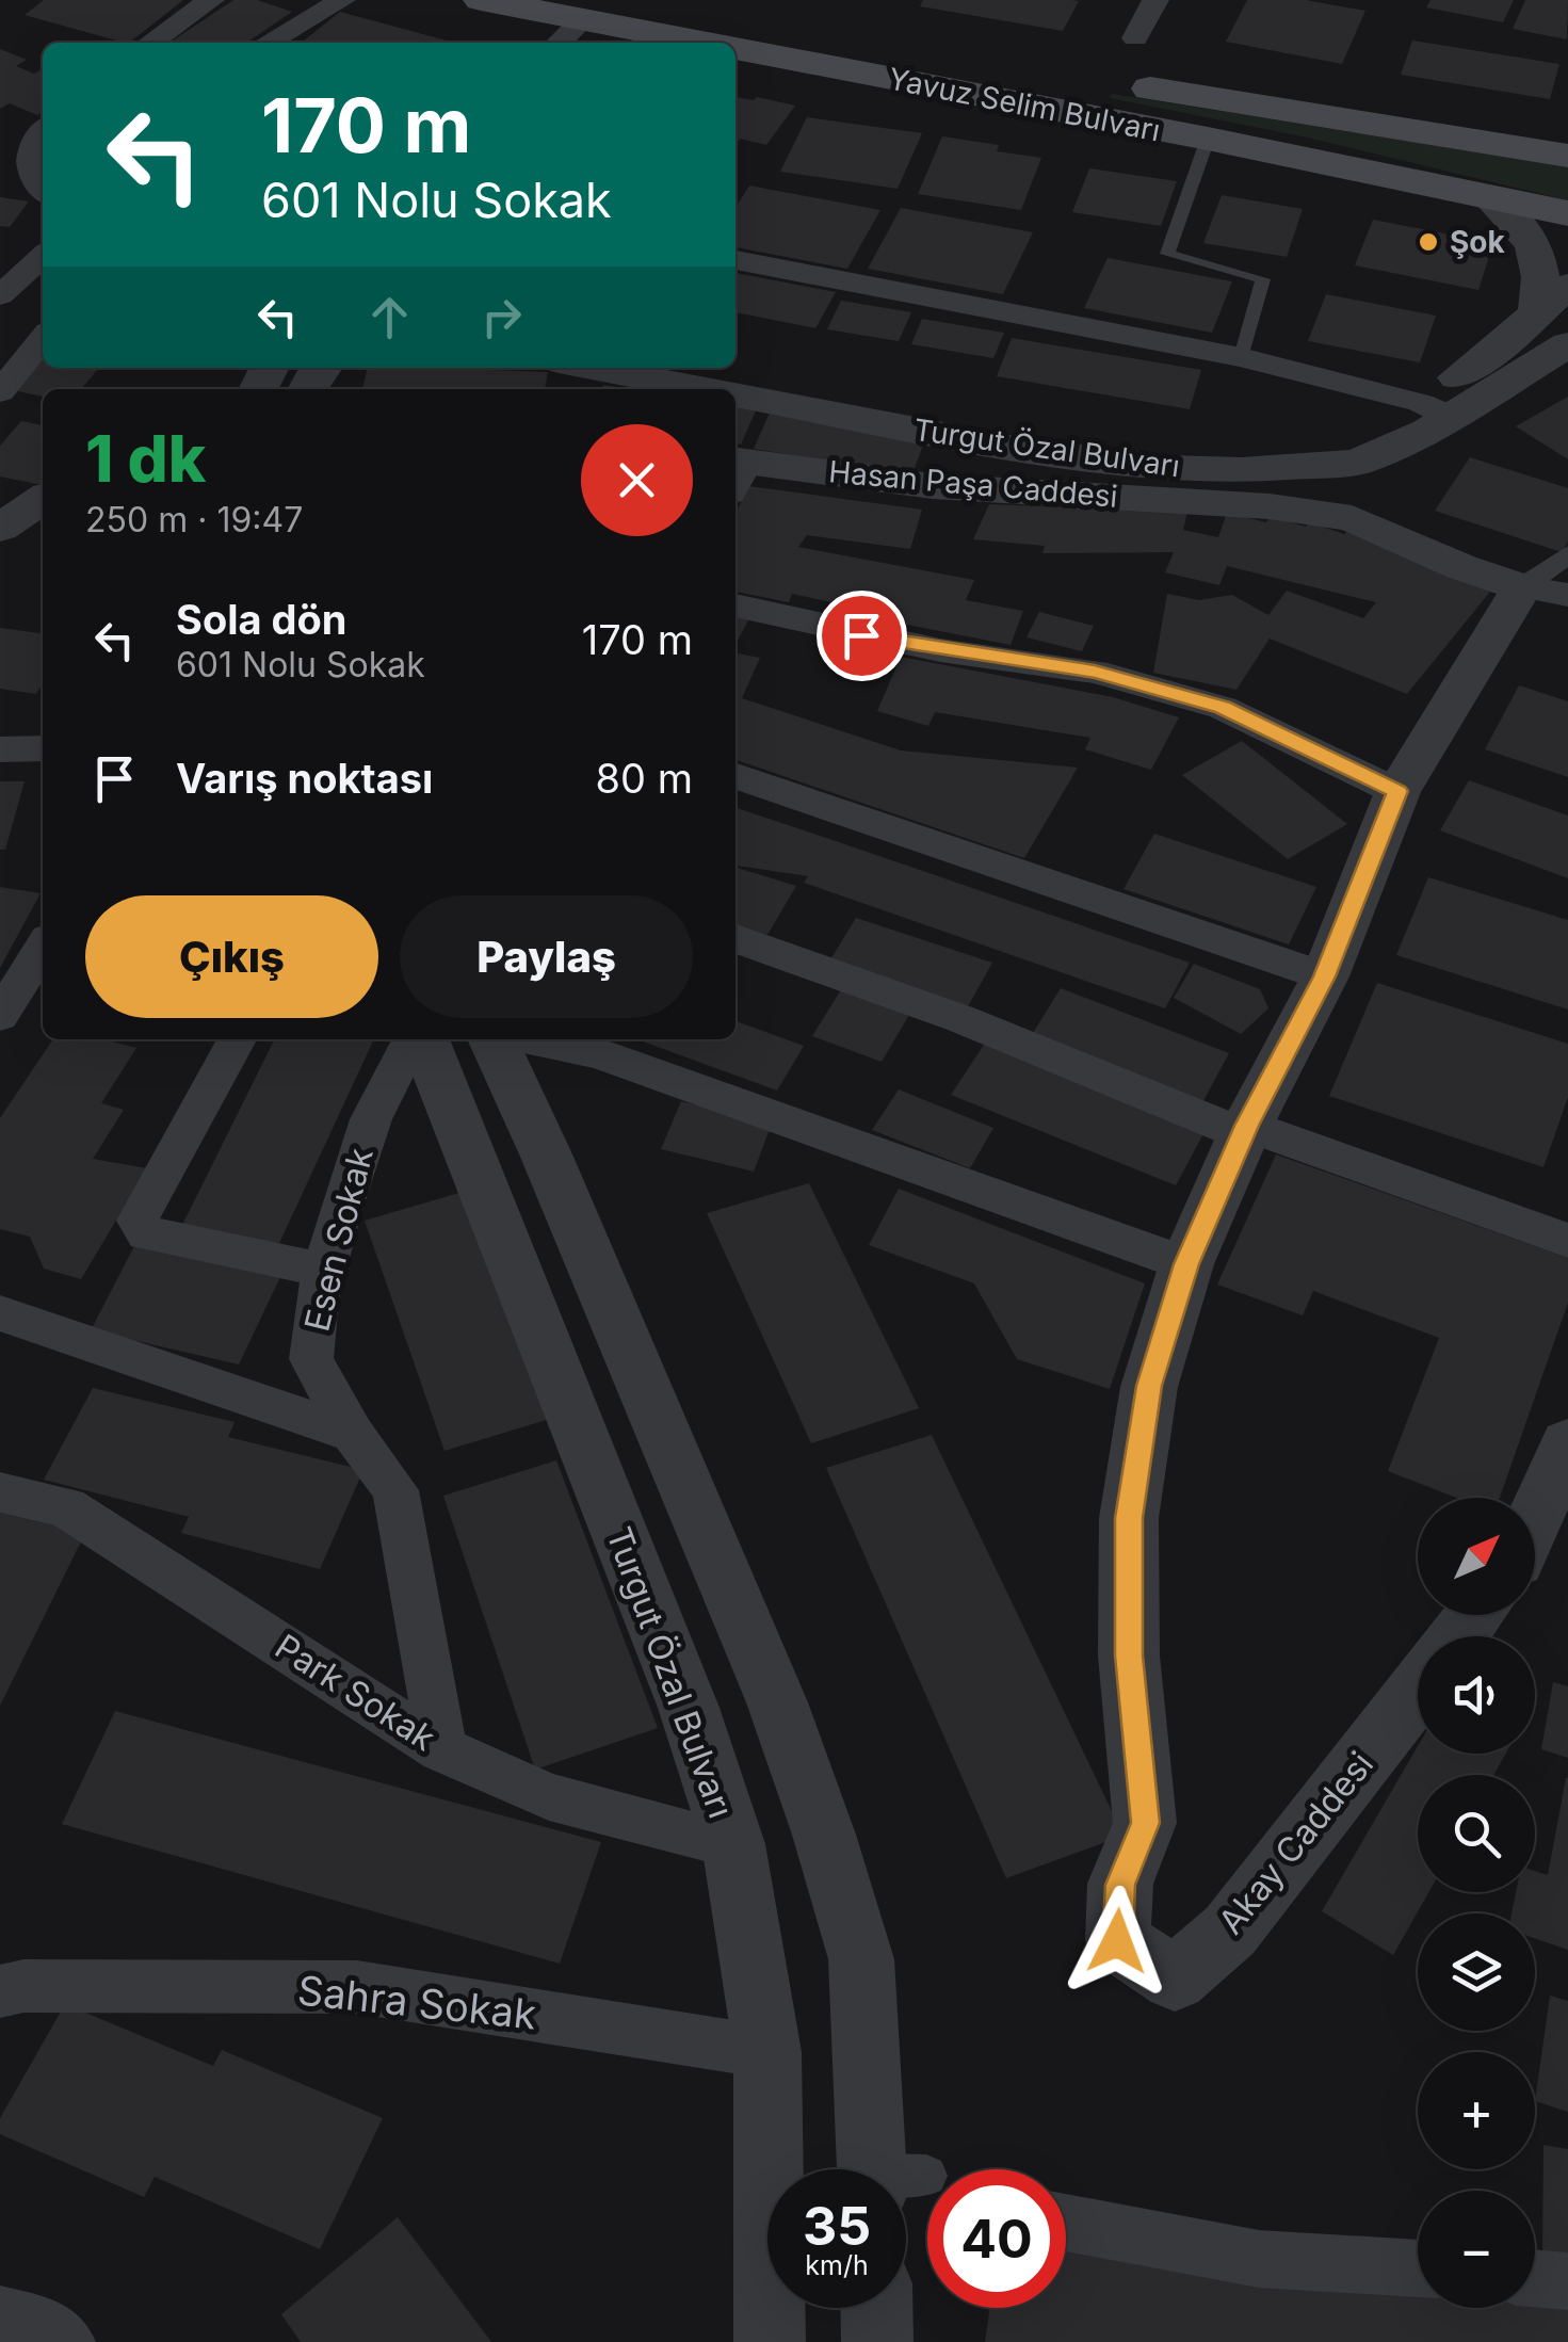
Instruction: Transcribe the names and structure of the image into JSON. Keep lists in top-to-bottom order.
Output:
{
  "streets": {
    "main road": ["Yavuz Selim Bulvarı"],
    "street": [
      "Turgut Özal Bulvarı",
      "Hasan Paşa Caddesi",
      "Esen Sokak",
      "Park Sokak",
      "Akay Caddesi",
      "Sahra Sokak"
    ]
  },
  "crossings": [
    ["Turgut Özal Bulvarı", "Park Sokak"],
    ["Turgut Özal Bulvarı", "Sahra Sokak"],
    ["Hasan Paşa Caddesi", "Akay Caddesi"],
    ["Esen Sokak", "Park Sokak"]
  ],
  "places": ["Şok"],
  "north": "top right",
  "page": {
    "turn": ["170 m", "601 Nolu Sokak"],
    "heading": ["1 dk", "250 m · 19:47"],
    "list": [
      {
        "name": "Sola dön",
        "note": "601 Nolu Sokak",
        "value": "170 m"
      },
      {
        "name": "Varış noktası",
        "value": "80 m"
      }
    ],
    "buttons": ["Çıkış", "Paylaş"],
    "map_buttons": ["+", "−"],
    "speed": "35 km/h",
    "limit": "40"
  }
}
